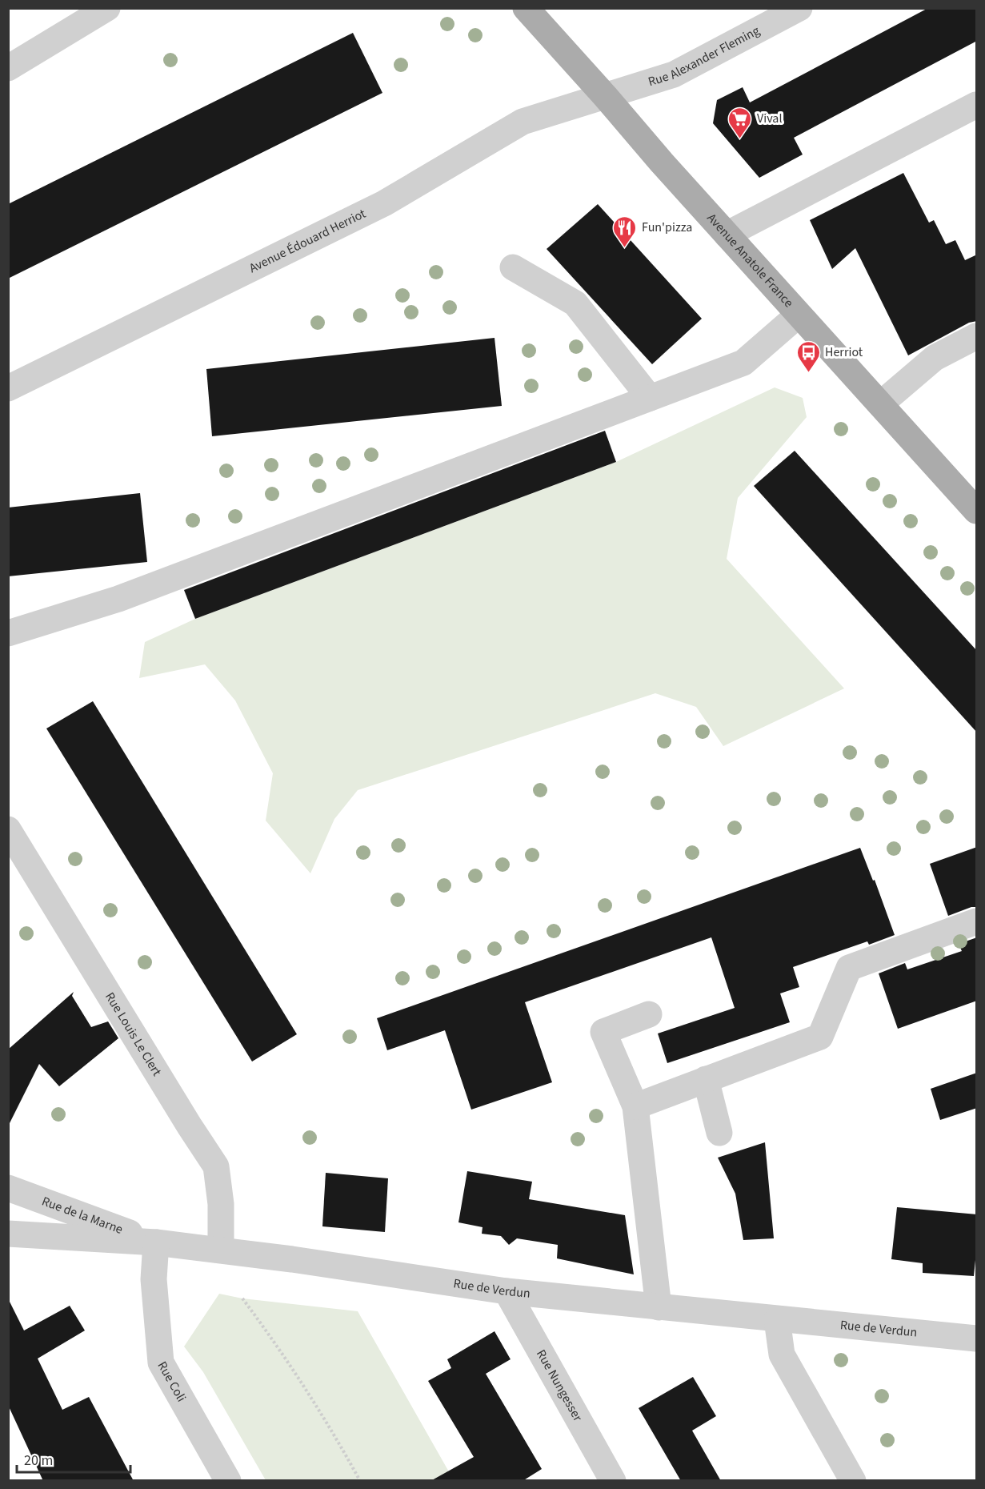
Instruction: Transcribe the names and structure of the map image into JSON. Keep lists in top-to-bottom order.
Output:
{
  "streets": {
    "main road": ["Avenue Anatole France"],
    "street": [
      "Rue Alexander Fleming",
      "Avenue Édouard Herriot",
      "Rue Louis Le Clert",
      "Rue de la Marne",
      "Rue de Verdun",
      "Rue Coli",
      "Rue Nungesser"
    ]
  },
  "crossings": [
    ["Rue Alexander Fleming", "Avenue Édouard Herriot"],
    ["Rue Alexander Fleming", "Avenue Anatole France"],
    ["Avenue Édouard Herriot", "Avenue Anatole France"],
    ["Rue Louis Le Clert", "Rue de Verdun"],
    ["Rue de la Marne", "Rue de Verdun"],
    ["Rue de la Marne", "Rue Coli"],
    ["Rue de Verdun", "Rue Coli"],
    ["Rue de Verdun", "Rue Nungesser"]
  ],
  "places": {
    "supermarket": ["Vival"],
    "restaurant": ["Fun'pizza"],
    "bus stop": ["Herriot"]
  },
  "scale_bar": "20 m"
}
